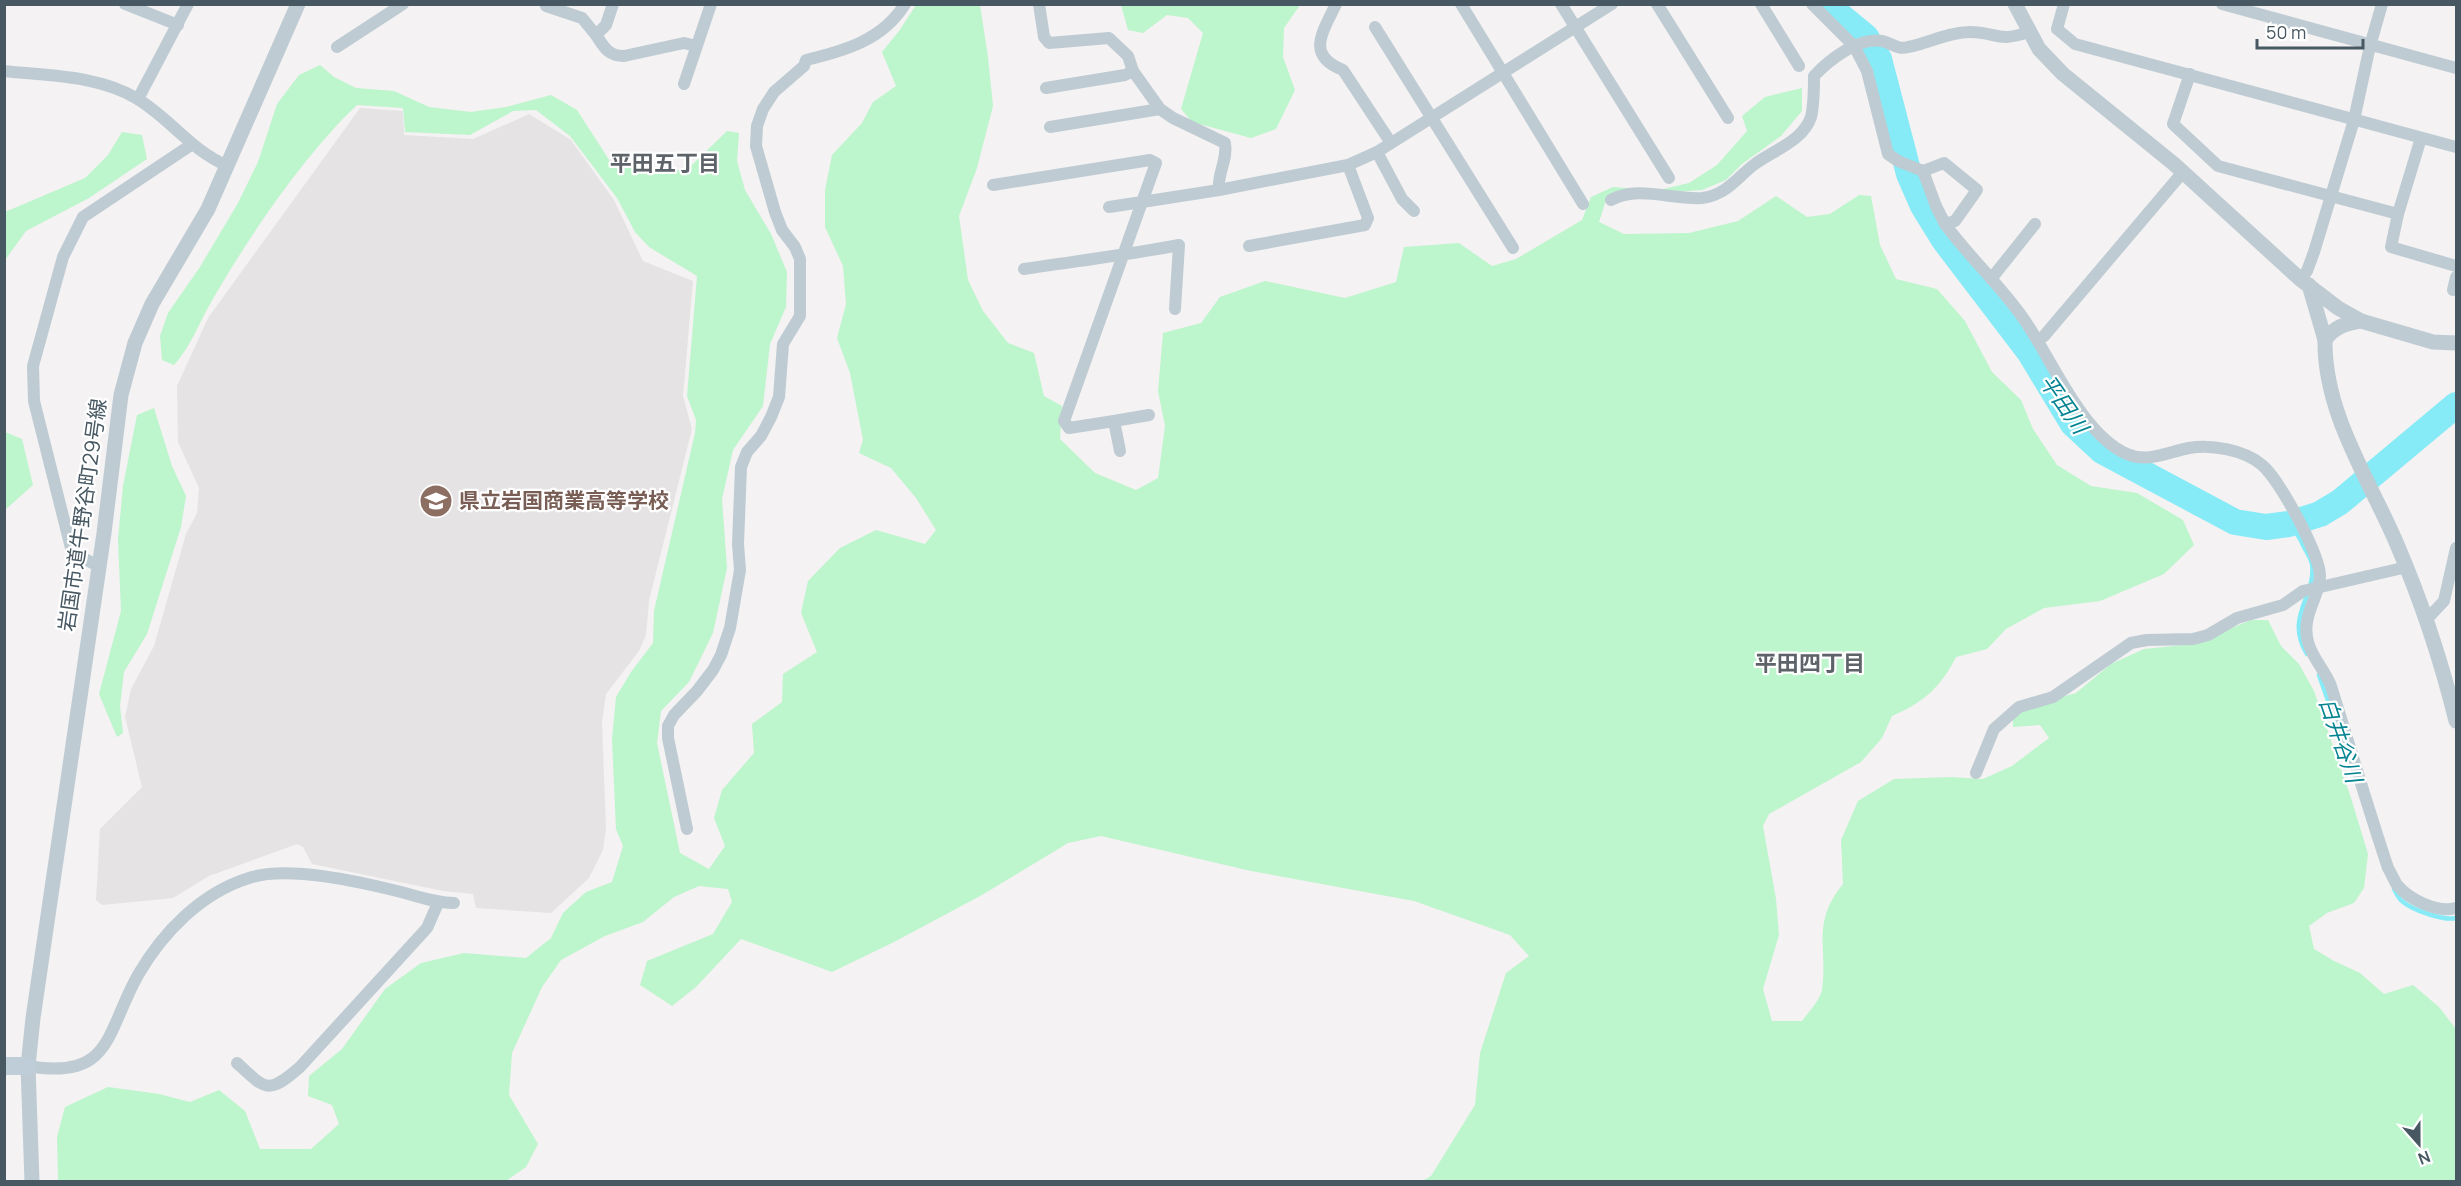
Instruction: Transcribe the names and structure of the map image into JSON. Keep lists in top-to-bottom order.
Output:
{
  "streets": {
    "street": ["岩国市道牛野谷町29号線"]
  },
  "districts": ["平田五丁目", "平田四丁目"],
  "water": ["平田川", "白井谷川"],
  "places": {
    "school or university": ["県立岩国商業高等学校"]
  },
  "scale_bar": "50 m",
  "north": "bottom"
}
